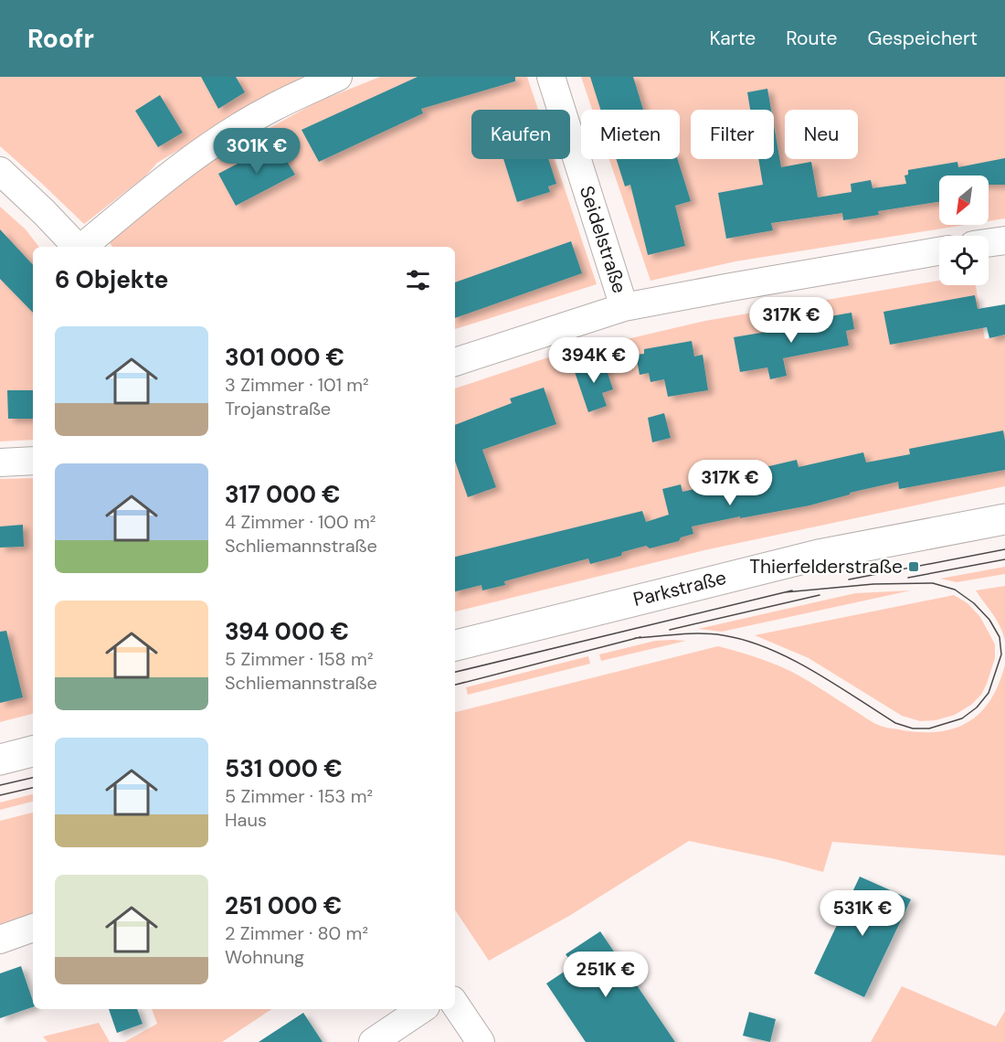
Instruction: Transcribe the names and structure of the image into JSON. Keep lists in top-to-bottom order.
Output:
{
  "streets": {
    "main road": ["Parkstraße"],
    "street": ["Seidelstraße"]
  },
  "places": {
    "transit": ["Thierfelderstraße"]
  },
  "north": "bottom left",
  "page": {
    "header": "Roofr",
    "nav": ["Karte", "Route", "Gespeichert"],
    "chip": [
      "Kaufen",
      "Mieten",
      "Filter",
      "Neu"
    ],
    "price": [
      "301K €",
      "317K €",
      "394K €",
      "317K €",
      "531K €",
      "251K €"
    ],
    "heading": "6 Objekte",
    "list": [
      {
        "name": "301 000 €",
        "note": "3 Zimmer · 101 m² · Trojanstraße"
      },
      {
        "name": "317 000 €",
        "note": "4 Zimmer · 100 m² · Schliemannstraße"
      },
      {
        "name": "394 000 €",
        "note": "5 Zimmer · 158 m² · Schliemannstraße"
      },
      {
        "name": "531 000 €",
        "note": "5 Zimmer · 153 m² · Haus"
      },
      {
        "name": "251 000 €",
        "note": "2 Zimmer · 80 m² · Wohnung"
      }
    ]
  }
}
